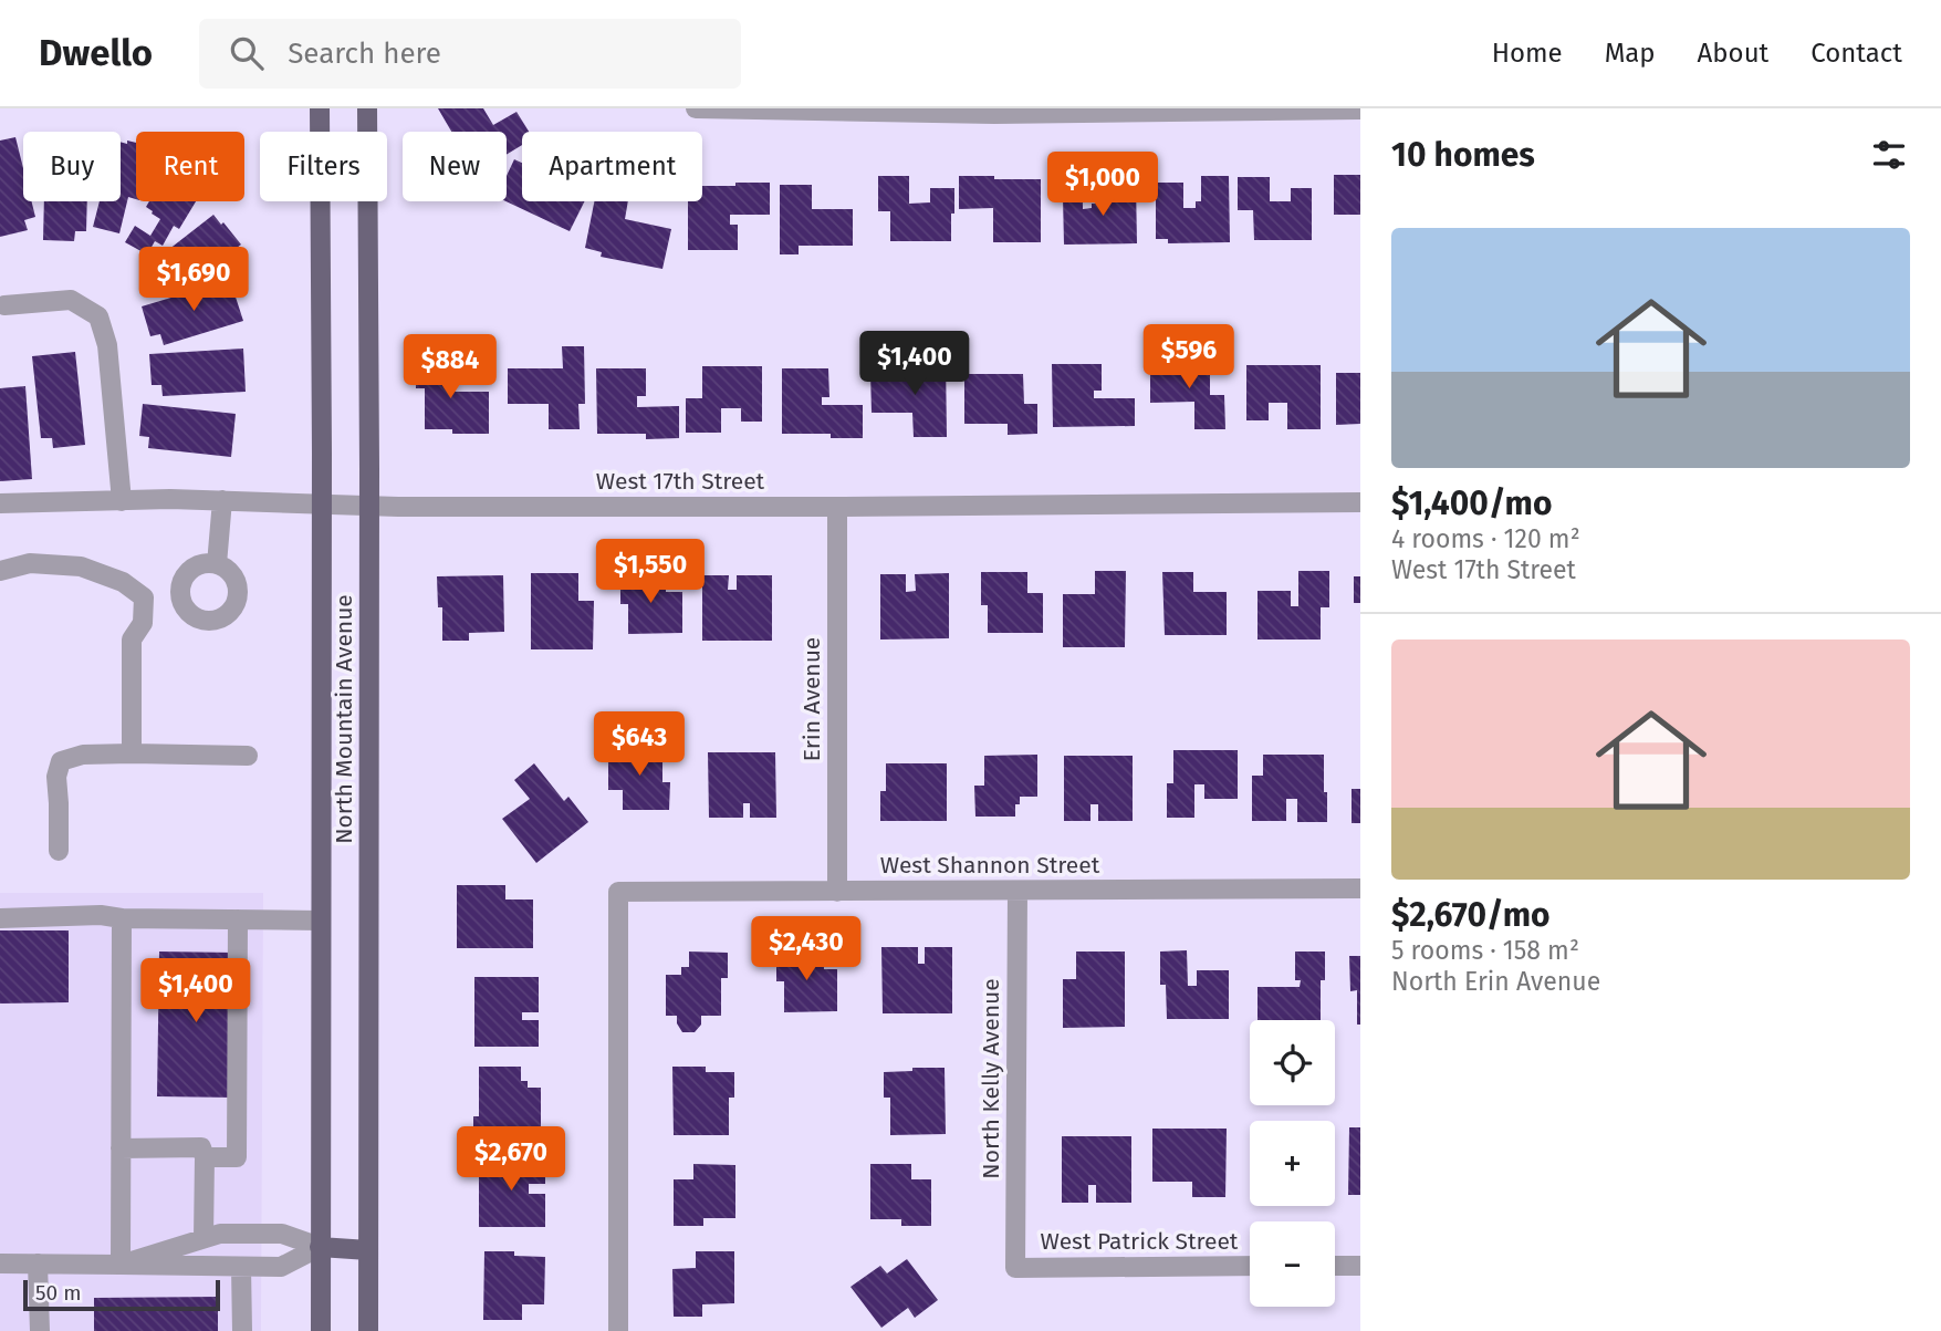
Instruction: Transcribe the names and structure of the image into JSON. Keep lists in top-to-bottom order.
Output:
{
  "streets": {
    "main road": ["North Mountain Avenue"],
    "street": [
      "West 17th Street",
      "Erin Avenue",
      "West Shannon Street",
      "North Kelly Avenue",
      "West Patrick Street"
    ]
  },
  "crossings": [
    ["West 17th Street", "Erin Avenue"],
    ["West 17th Street", "North Mountain Avenue"],
    ["Erin Avenue", "West Shannon Street"],
    ["West Shannon Street", "North Kelly Avenue"],
    ["North Kelly Avenue", "West Patrick Street"]
  ],
  "scale_bar": "50 m",
  "page": {
    "header": "Dwello",
    "search": "Search here",
    "nav": [
      "Home",
      "Map",
      "About",
      "Contact"
    ],
    "heading": "10 homes",
    "chip": [
      "Buy",
      "Rent",
      "Filters",
      "New",
      "Apartment"
    ],
    "price": [
      "$1,000",
      "$1,690",
      "$596",
      "$1,400",
      "$884",
      "$1,550",
      "$643",
      "$2,430",
      "$1,400",
      "$2,670"
    ],
    "list": [
      {
        "name": "$1,400/mo",
        "note": "4 rooms · 120 m² · West 17th Street"
      },
      {
        "name": "$2,670/mo",
        "note": "5 rooms · 158 m² · North Erin Avenue"
      }
    ],
    "map_buttons": ["+", "−"],
    "scale": "50 m"
  }
}
